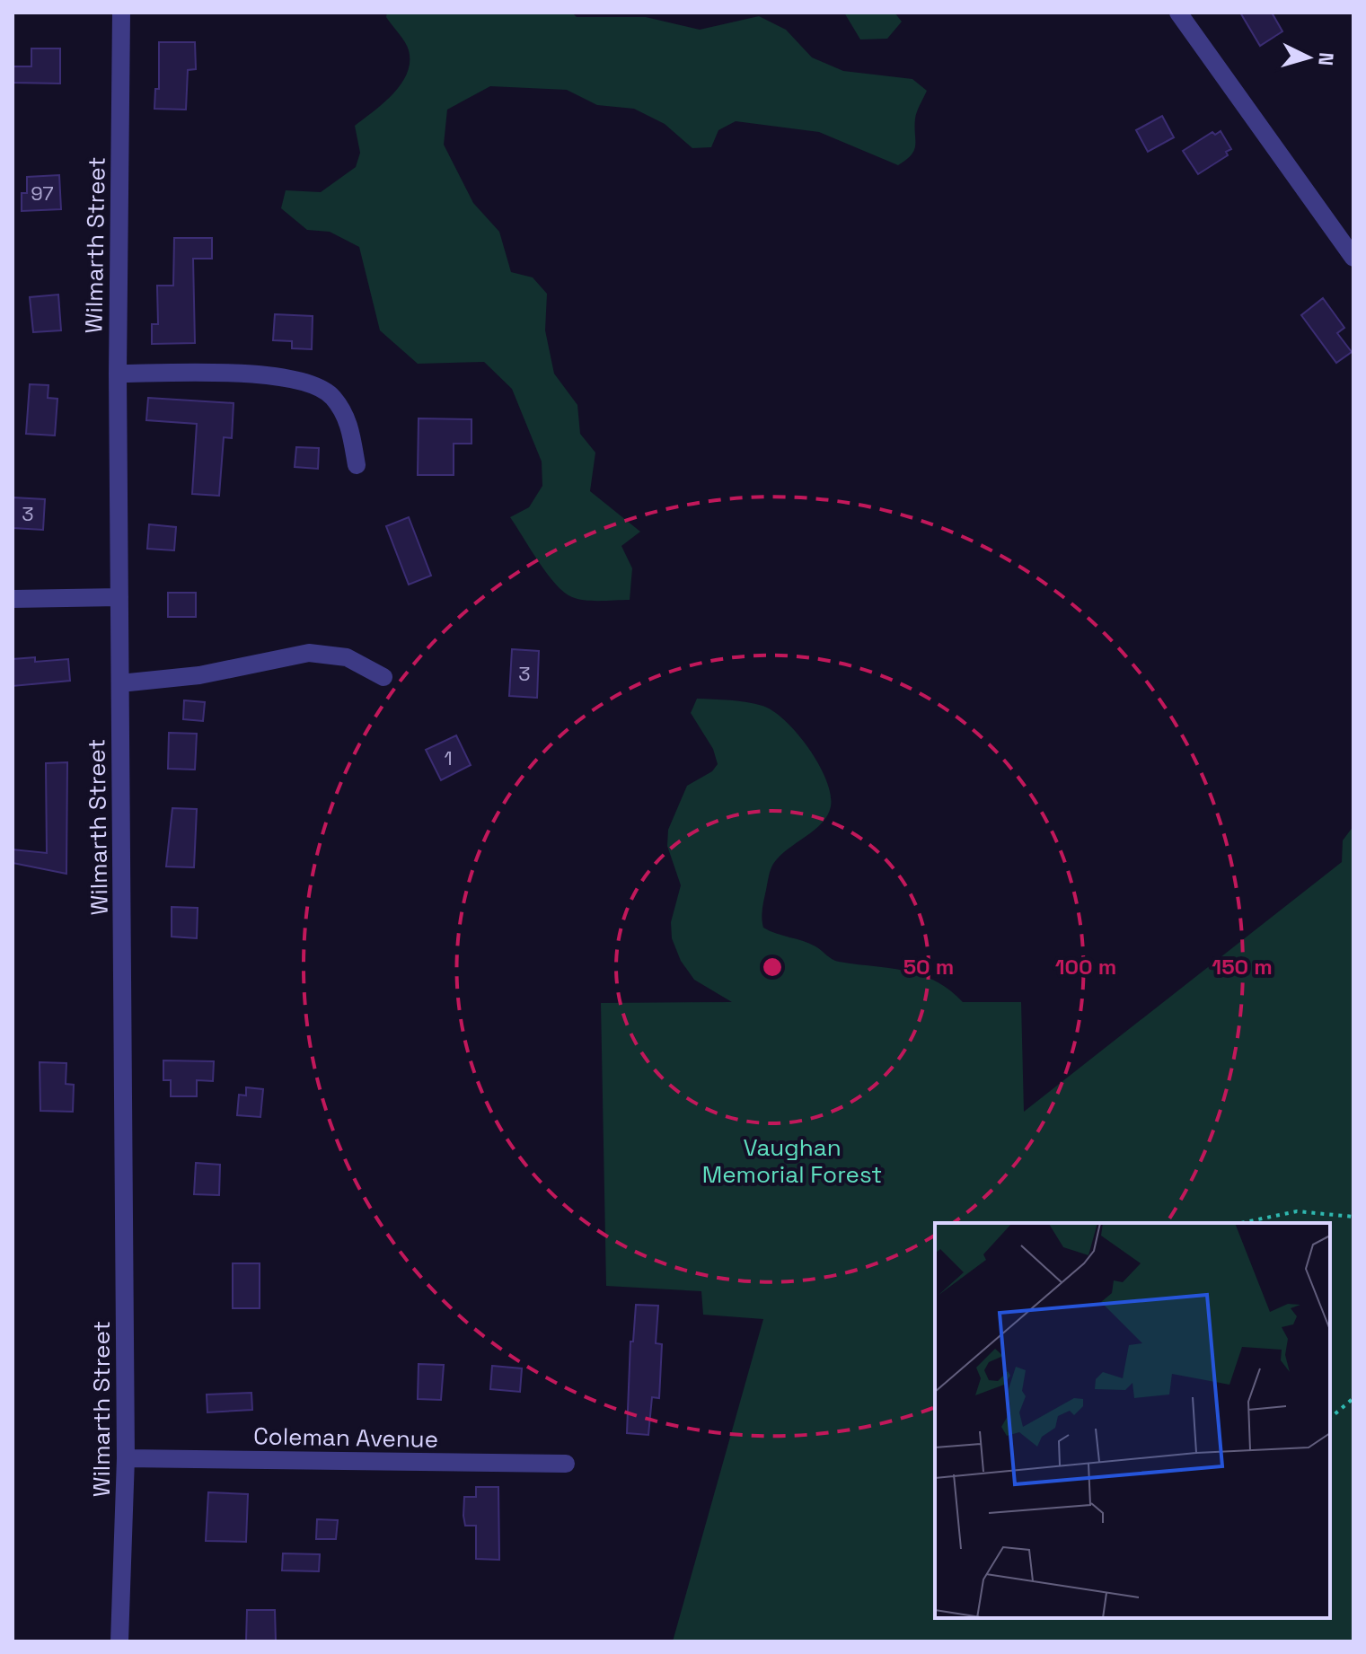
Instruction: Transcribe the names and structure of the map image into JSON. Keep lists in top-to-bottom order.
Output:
{
  "streets": {
    "street": ["Wilmarth Street", "Coleman Avenue"]
  },
  "crossings": [
    ["Wilmarth Street", "Coleman Avenue"]
  ],
  "parks": ["Vaughan Memorial Forest"],
  "house_numbers": [
    "97",
    "3",
    "3",
    "1"
  ],
  "north": "right",
  "rings": ["50 m", "100 m", "150 m"]
}
